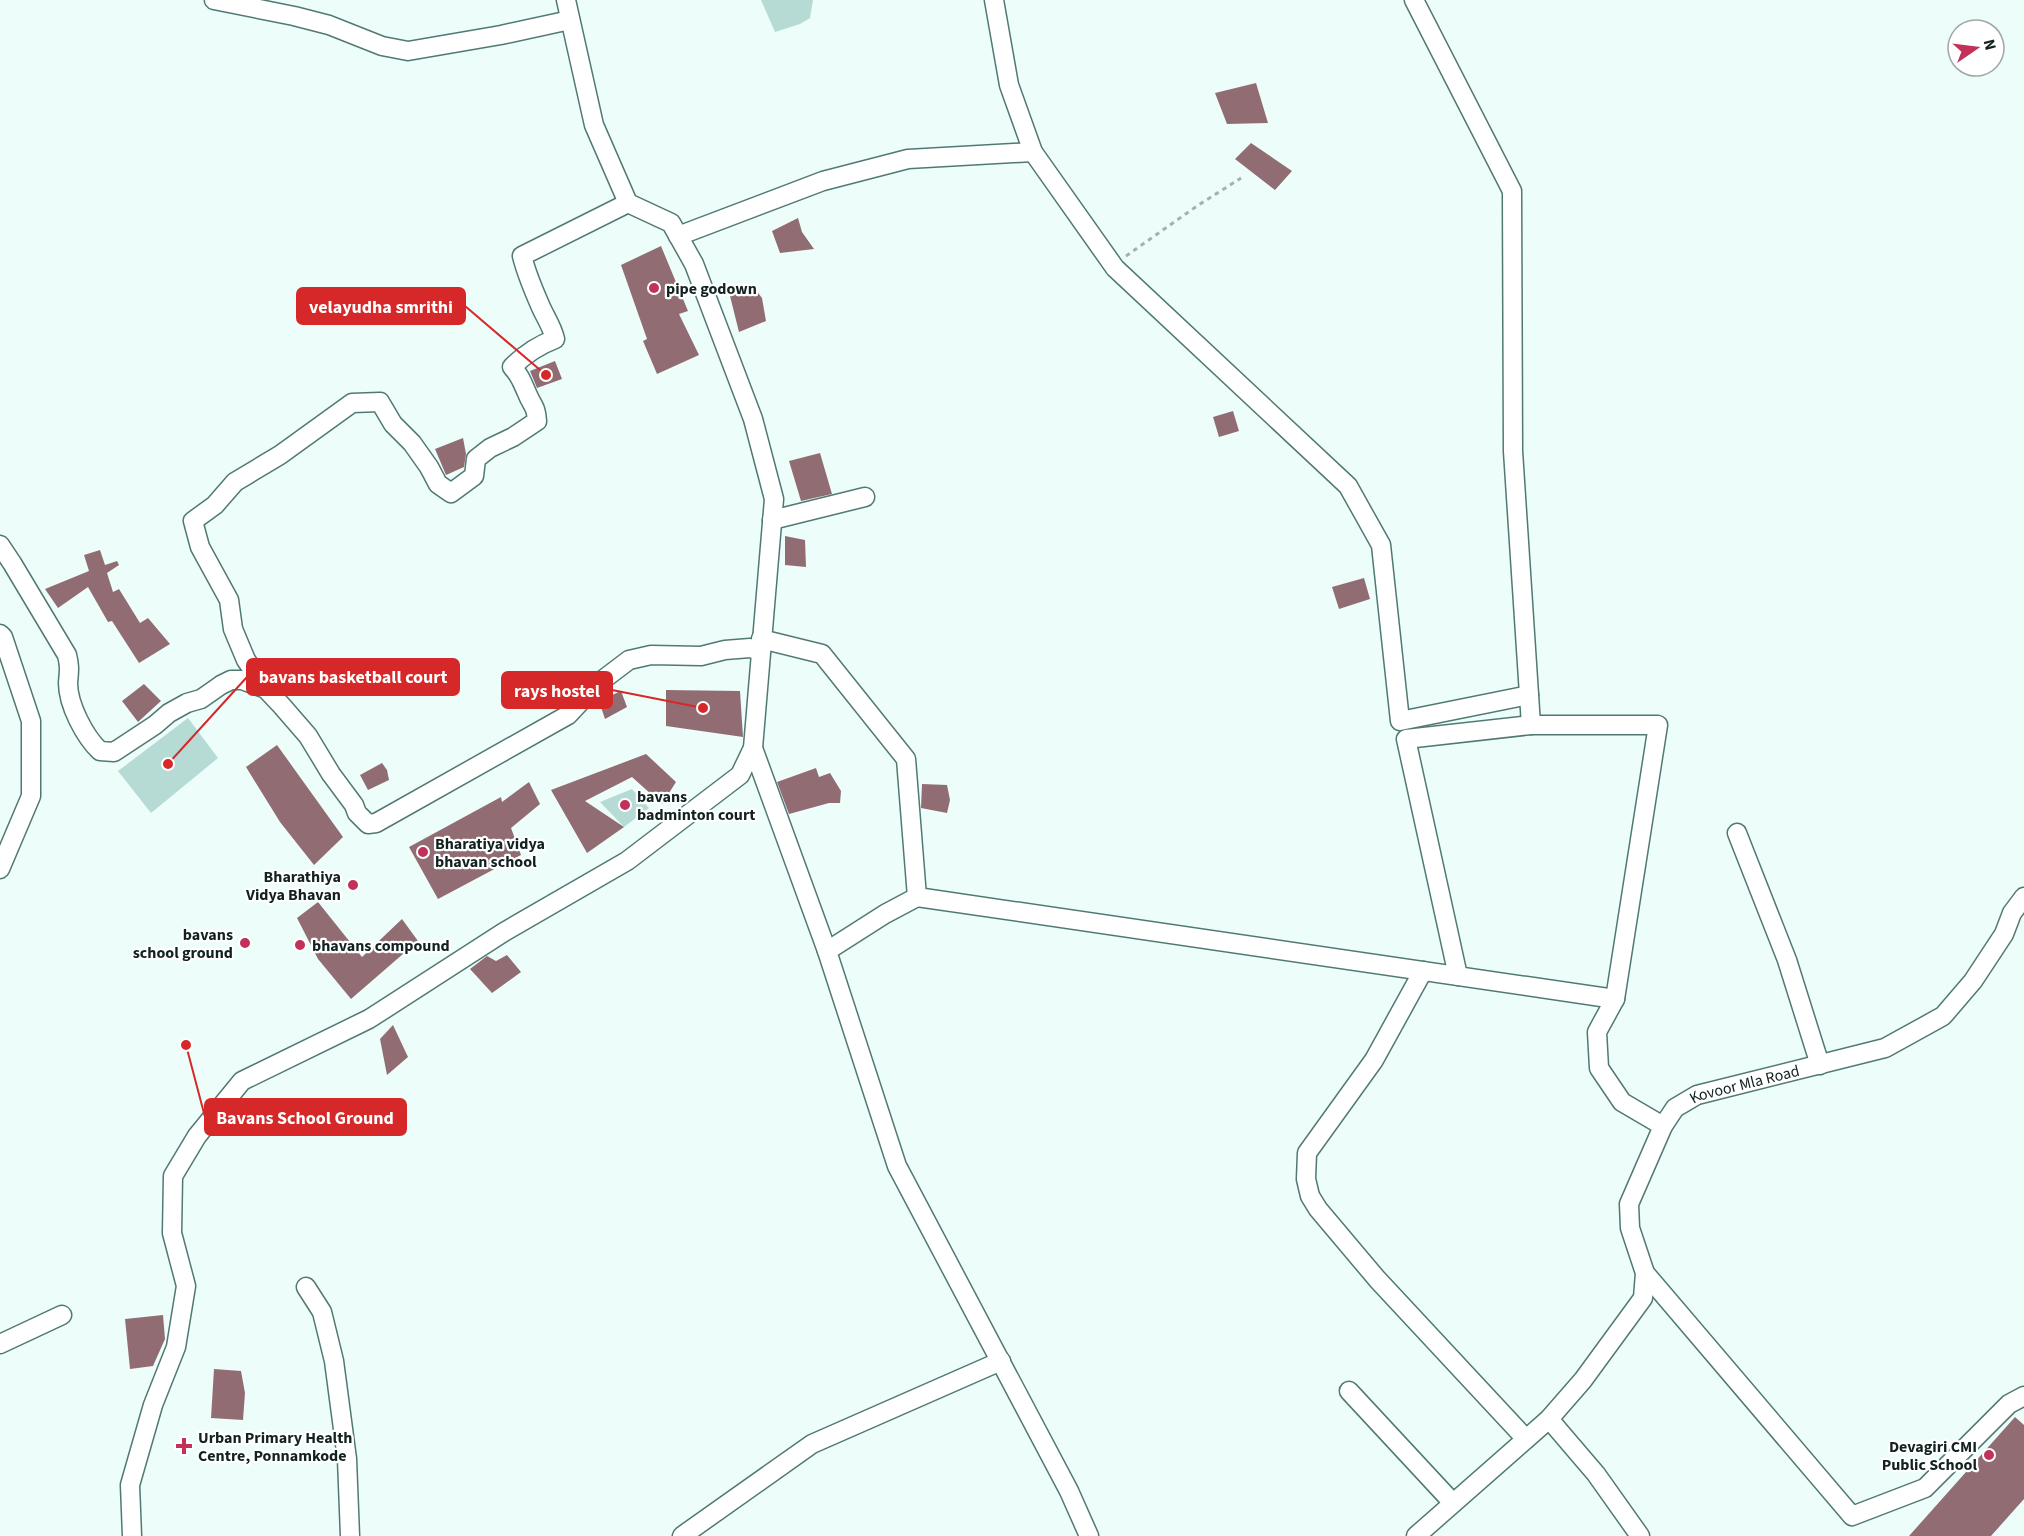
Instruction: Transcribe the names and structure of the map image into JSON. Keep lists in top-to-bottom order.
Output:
{
  "streets": {
    "street": ["Kovoor Mla Road"]
  },
  "places": {
    "other": [
      "pipe godown",
      "velayudha smrithi",
      "rays hostel",
      "bavans basketball court",
      "bavans badminton court",
      "Bharatiya vidya bhavan school",
      "Bharathiya Vidya Bhavan",
      "bavans school ground",
      "bhavans compound",
      "Bavans School Ground",
      "Devagiri CMI Public School"
    ],
    "health": ["Urban Primary Health Centre, Ponnamkode"]
  },
  "north": "right"
}
